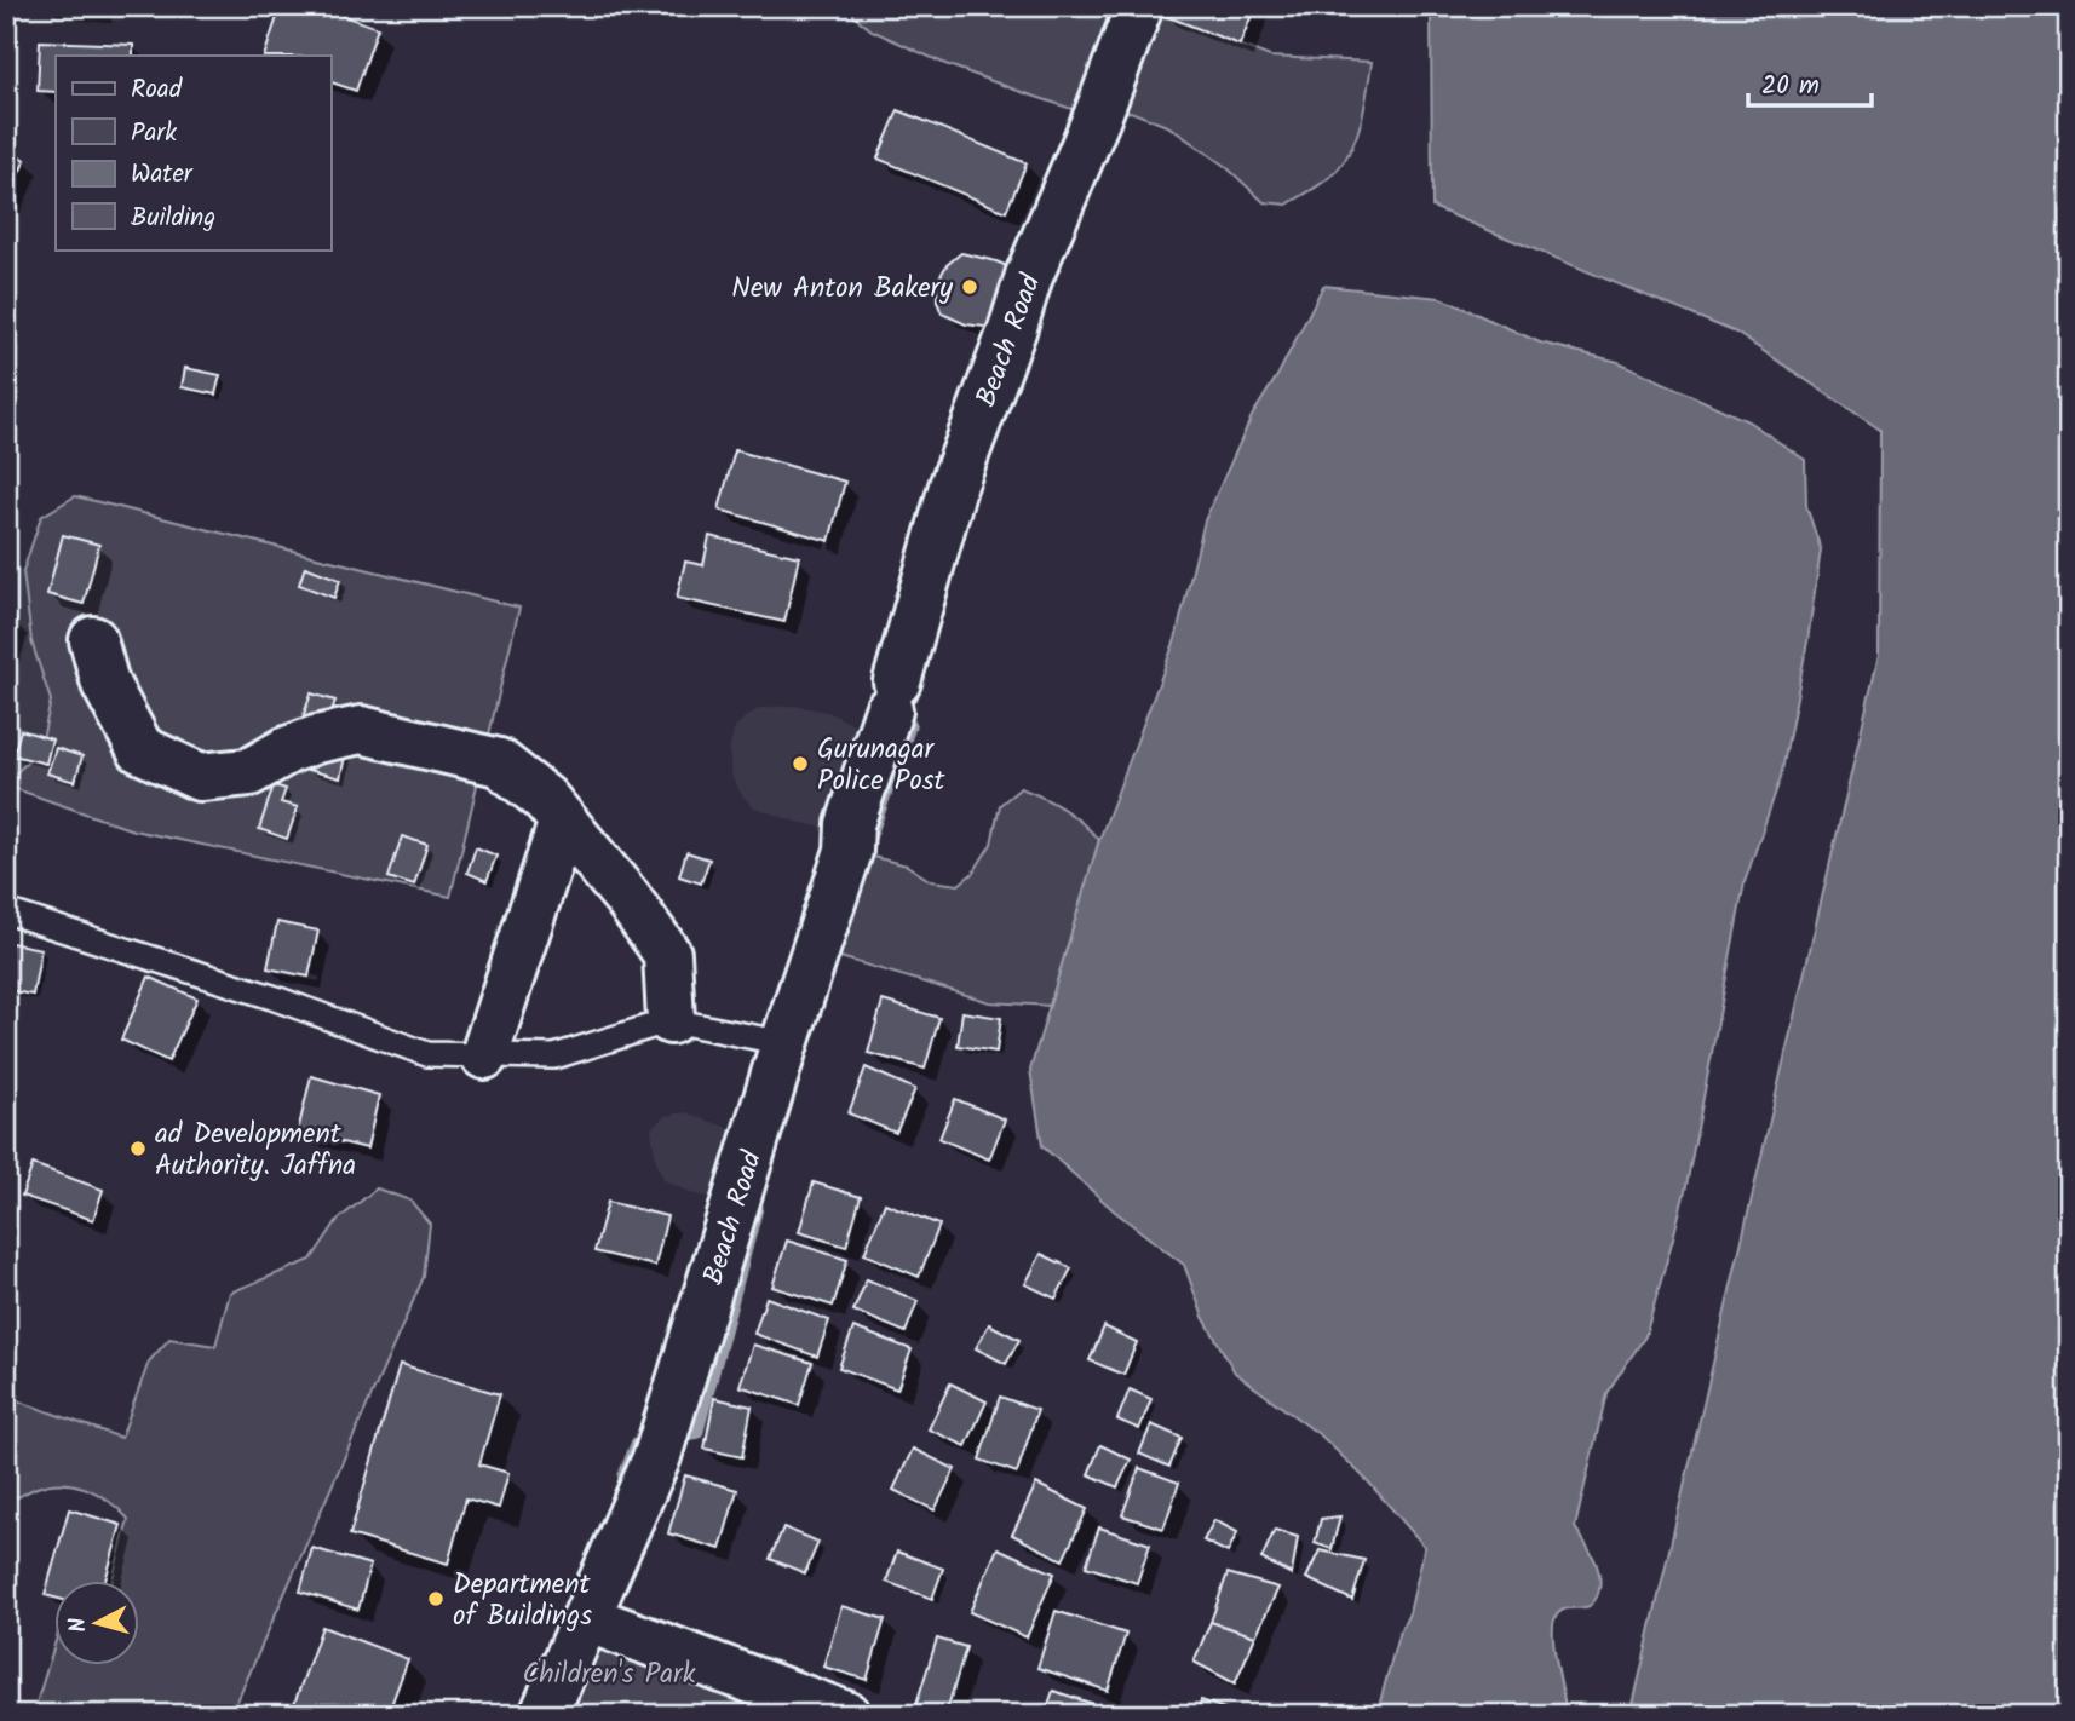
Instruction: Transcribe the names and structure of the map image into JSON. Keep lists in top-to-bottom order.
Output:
{
  "streets": {
    "main road": ["Beach Road"]
  },
  "parks": ["Children's Park"],
  "places": [
    "New Anton Bakery",
    "Gurunagar Police Post",
    "ad Development Authority. Jaffna",
    "Department of Buildings"
  ],
  "legend": [
    "Road",
    "Park",
    "Water",
    "Building"
  ],
  "scale_bar": "20 m",
  "north": "left"
}
